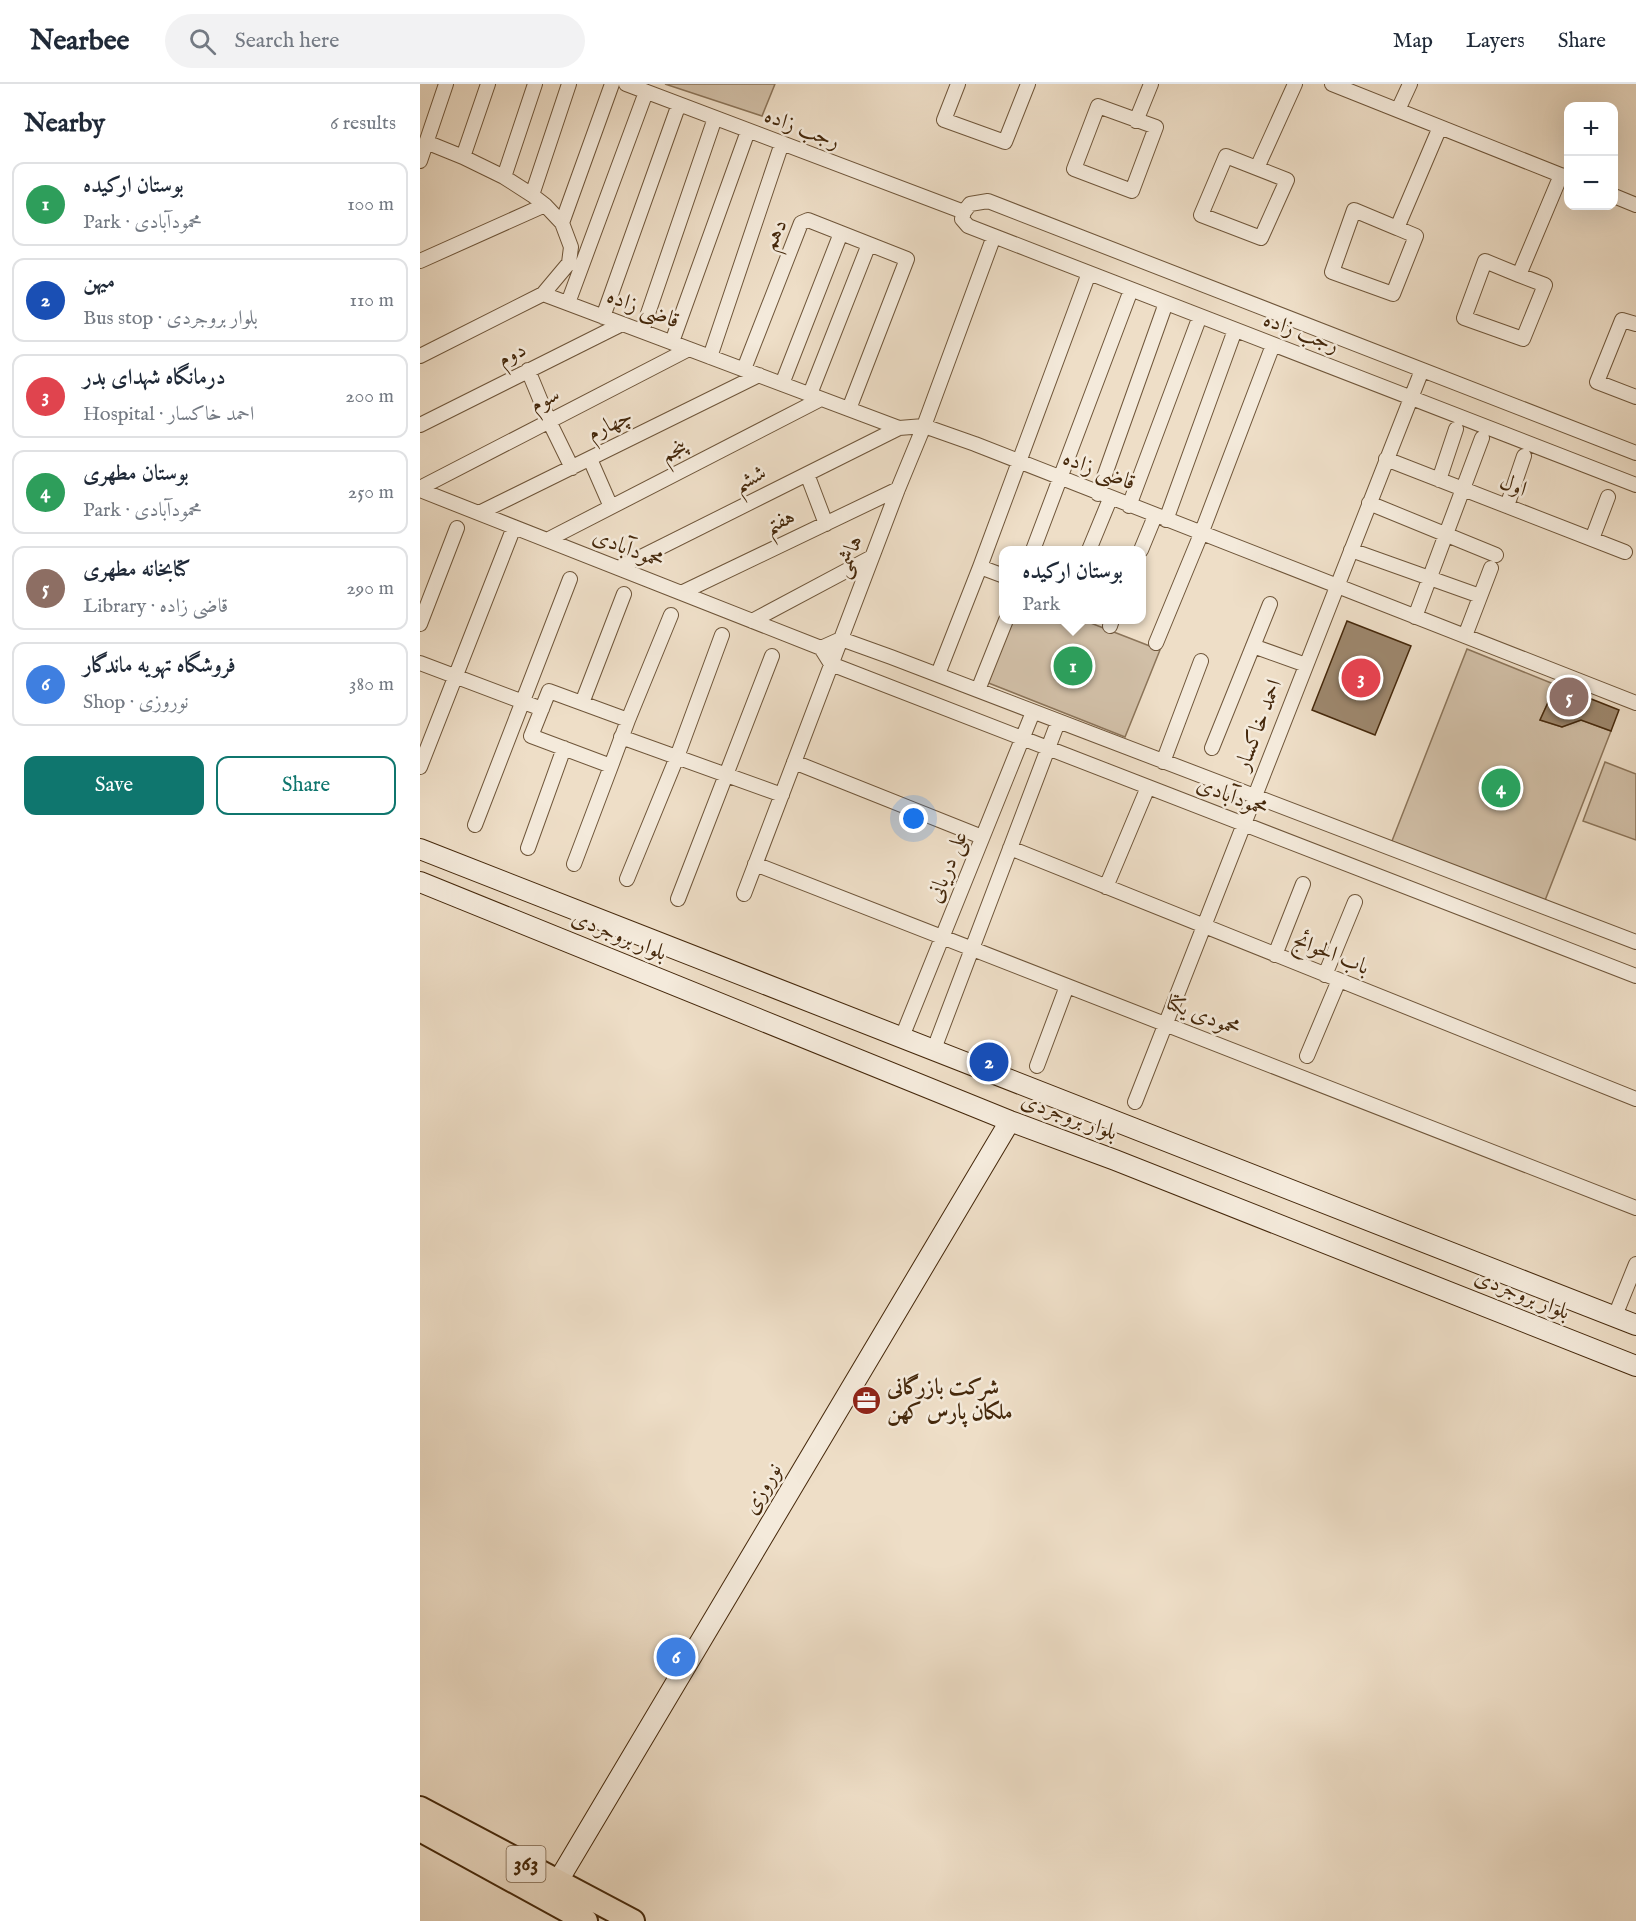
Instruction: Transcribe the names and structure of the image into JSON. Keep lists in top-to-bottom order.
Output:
{
  "streets": {
    "main road": ["بلوار بروجردی", "نوروزی", "363"],
    "street": [
      "رجب زاده",
      "دهم",
      "قاضی زاده",
      "دوم",
      "سوم",
      "چهارم",
      "پنجم",
      "ششم",
      "اول",
      "هفتم",
      "محمودآبادی",
      "هاشمی",
      "احمد خاکسار",
      "علی دریانی",
      "باب الحوائج",
      "محمودی یکتا"
    ]
  },
  "crossings": [
    ["رجب زاده", "هاشمی"],
    ["رجب زاده", "احمد خاکسار"],
    ["دهم", "قاضی زاده"],
    ["قاضی زاده", "دوم"],
    ["قاضی زاده", "سوم"],
    ["قاضی زاده", "چهارم"],
    ["قاضی زاده", "پنجم"],
    ["قاضی زاده", "ششم"],
    ["قاضی زاده", "هاشمی"],
    ["قاضی زاده", "احمد خاکسار"],
    ["سوم", "محمودآبادی"],
    ["چهارم", "محمودآبادی"],
    ["پنجم", "محمودآبادی"],
    ["ششم", "محمودآبادی"],
    ["اول", "احمد خاکسار"],
    ["هفتم", "محمودآبادی"],
    ["هفتم", "هاشمی"],
    ["محمودآبادی", "هاشمی"],
    ["محمودآبادی", "احمد خاکسار"],
    ["محمودآبادی", "علی دریانی"],
    ["هاشمی", "محمودی یکتا"],
    ["احمد خاکسار", "باب الحوائج"],
    ["احمد خاکسار", "محمودی یکتا"],
    ["علی دریانی", "بلوار بروجردی"],
    ["علی دریانی", "محمودی یکتا"],
    ["بلوار بروجردی", "نوروزی"],
    ["نوروزی", "363"]
  ],
  "places": {
    "office": ["شرکت بازرگانی ملکان پارس کهن"]
  },
  "page": {
    "header": "Nearbee",
    "search": "Search here",
    "nav": ["Map", "Layers", "Share"],
    "heading": ["Nearby", "6 results"],
    "map_buttons": ["+", "−"],
    "list": [
      {
        "mark": "1",
        "name": "بوستان ارکیده",
        "note": "Park · محمودآبادی",
        "value": "100 m"
      },
      {
        "mark": "2",
        "name": "میهن",
        "note": "Bus stop · بلوار بروجردی",
        "value": "110 m"
      },
      {
        "mark": "3",
        "name": "درمانگاه شهدای بدر",
        "note": "Hospital · احمد خاکسار",
        "value": "200 m"
      },
      {
        "mark": "4",
        "name": "بوستان مطهری",
        "note": "Park · محمودآبادی",
        "value": "250 m"
      },
      {
        "mark": "5",
        "name": "کتابخانه مطهری",
        "note": "Library · قاضی زاده",
        "value": "290 m"
      },
      {
        "mark": "6",
        "name": "فروشگاه تهویه ماندگار",
        "note": "Shop · نوروزی",
        "value": "380 m"
      }
    ],
    "popup": ["بوستان ارکیده", "Park"],
    "pins": [
      "1",
      "3",
      "5",
      "4",
      "2",
      "6"
    ],
    "buttons": ["Save", "Share"]
  }
}
